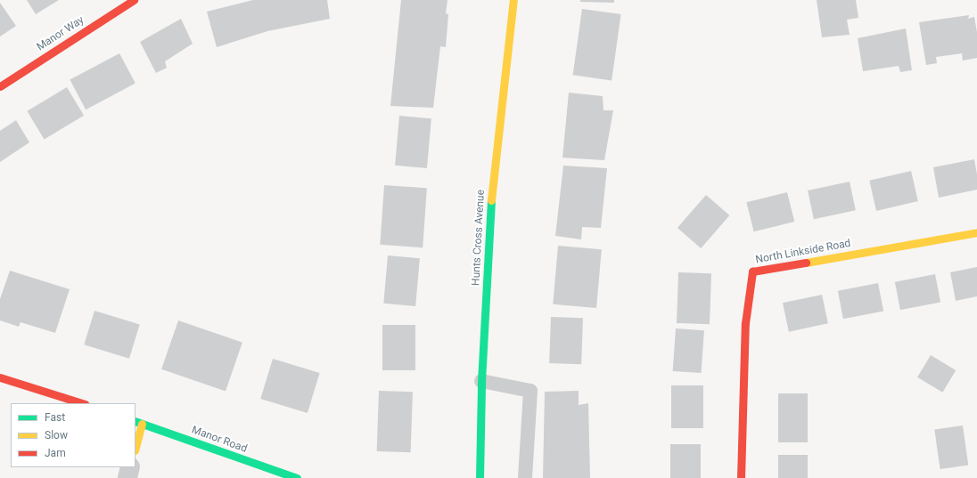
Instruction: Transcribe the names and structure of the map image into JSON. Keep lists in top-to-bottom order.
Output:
{
  "streets": {
    "street": [
      "Manor Way",
      "Hunts Cross Avenue",
      "North Linkside Road",
      "Manor Road"
    ]
  },
  "legend": ["Fast", "Slow", "Jam"]
}
